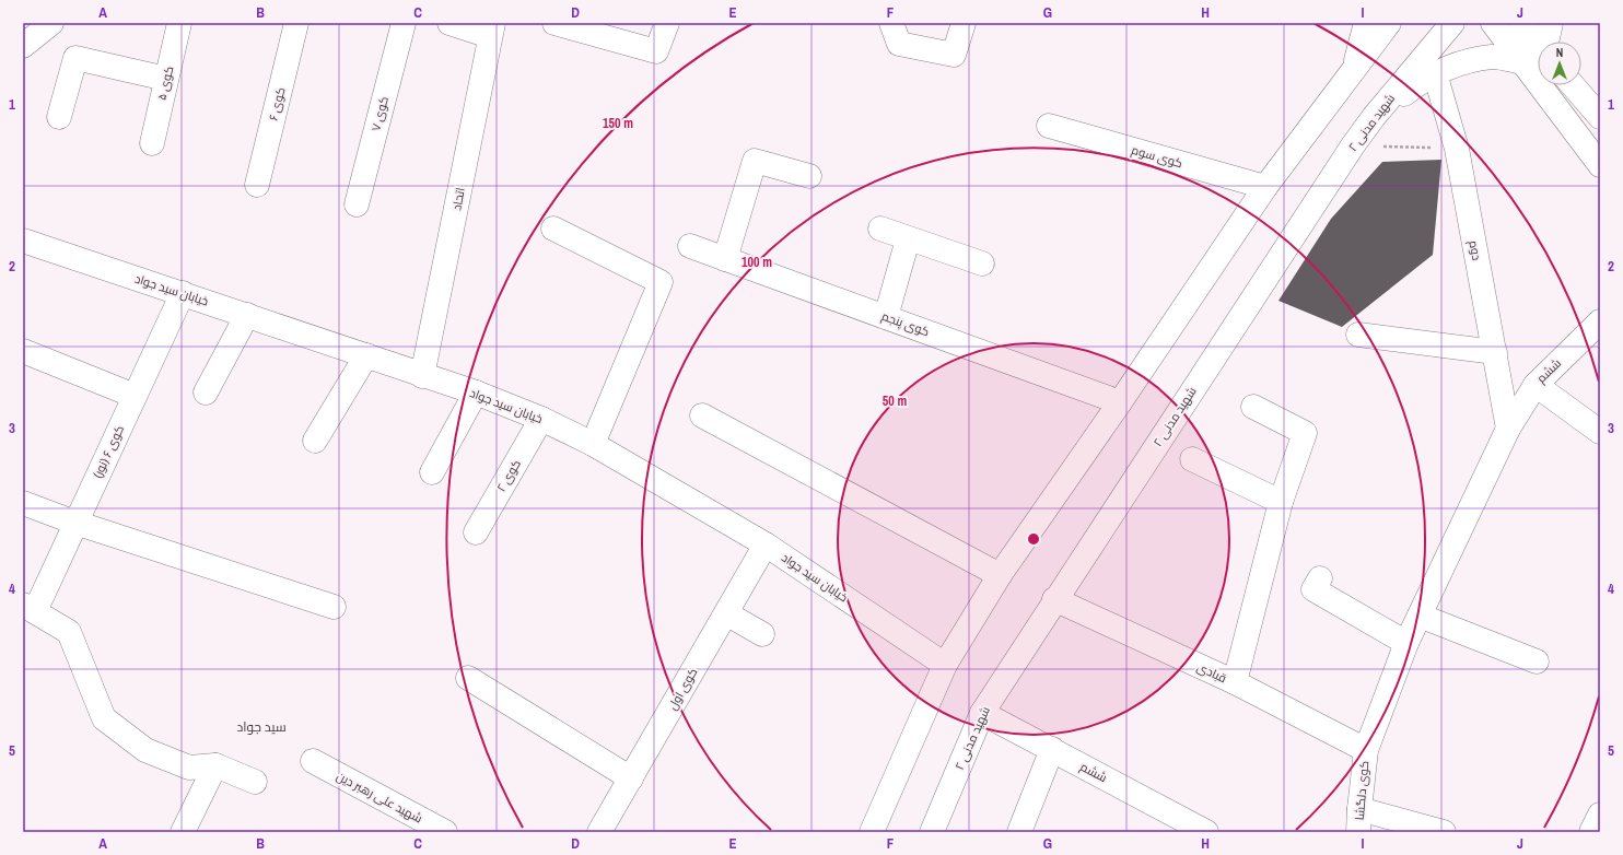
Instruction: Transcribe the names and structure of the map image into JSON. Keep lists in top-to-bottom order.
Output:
{
  "streets": {
    "street": [
      "کوی ۵",
      "کوی ۶",
      "کوی ۷",
      "شهید مدنی ۲",
      "کوی سوم",
      "اتحاد",
      "دوم",
      "خیابان سید جواد",
      "کوی پنجم",
      "ششم",
      "کوی ۶ (نور)",
      "کوی ۲",
      "قبادی",
      "کوی اول",
      "کوی دلگشا",
      "شهید علی رهبر دین"
    ]
  },
  "crossings": [
    ["شهید مدنی ۲", "ششم"],
    ["شهید مدنی ۲", "قبادی"],
    ["اتحاد", "خیابان سید جواد"],
    ["دوم", "ششم"],
    ["خیابان سید جواد", "کوی ۶ (نور)"],
    ["خیابان سید جواد", "کوی ۲"],
    ["خیابان سید جواد", "کوی اول"],
    ["ششم", "کوی دلگشا"],
    ["قبادی", "کوی دلگشا"]
  ],
  "districts": ["سید جواد"],
  "north": "top",
  "grid": {
    "columns": [
      "A",
      "B",
      "C",
      "D",
      "E",
      "F",
      "G",
      "H",
      "I",
      "J"
    ],
    "rows": [
      "1",
      "2",
      "3",
      "4",
      "5"
    ]
  },
  "rings": ["150 m", "100 m", "50 m"]
}
